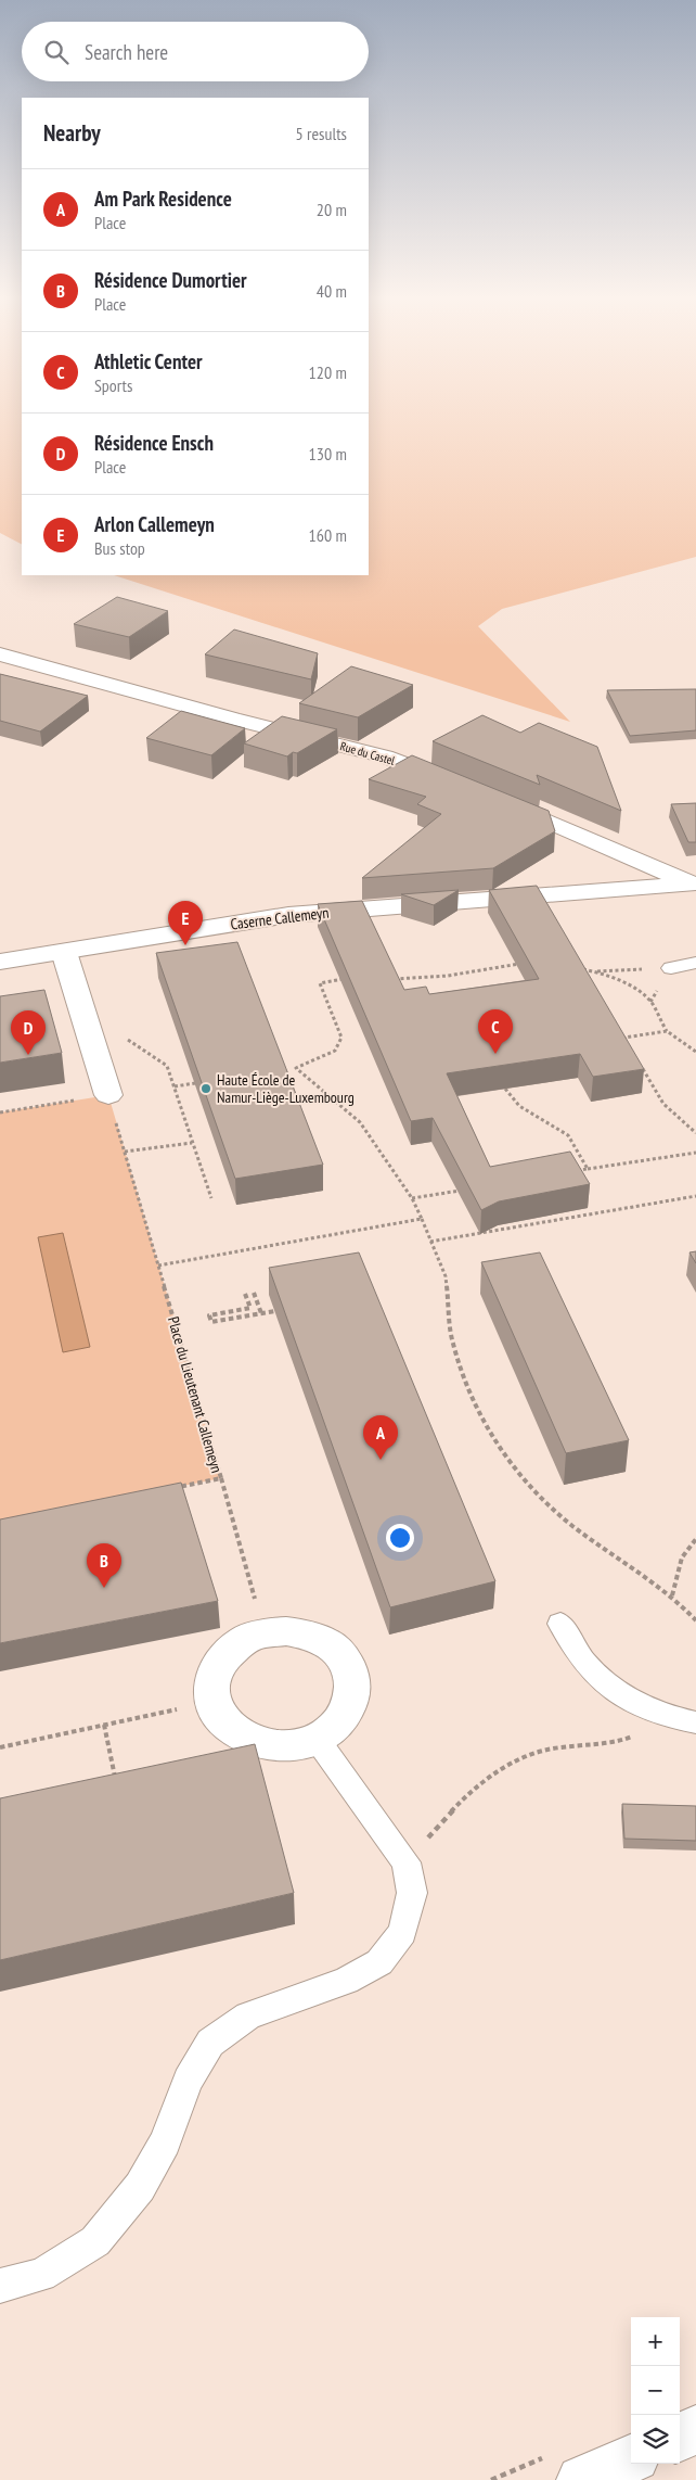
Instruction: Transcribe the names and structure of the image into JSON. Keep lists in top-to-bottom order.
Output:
{
  "streets": {
    "street": ["Rue du Castel", "Caserne Callemeyn"],
    "path": ["Place du Lieutenant Callemeyn"]
  },
  "places": ["Haute École de Namur-Liège-Luxembourg"],
  "page": {
    "search": "Search here",
    "heading": ["Nearby", "5 results"],
    "list": [
      {
        "mark": "A",
        "name": "Am Park Residence",
        "note": "Place",
        "value": "20 m"
      },
      {
        "mark": "B",
        "name": "Résidence Dumortier",
        "note": "Place",
        "value": "40 m"
      },
      {
        "mark": "C",
        "name": "Athletic Center",
        "note": "Sports",
        "value": "120 m"
      },
      {
        "mark": "D",
        "name": "Résidence Ensch",
        "note": "Place",
        "value": "130 m"
      },
      {
        "mark": "E",
        "name": "Arlon Callemeyn",
        "note": "Bus stop",
        "value": "160 m"
      }
    ],
    "pins": [
      "E",
      "C",
      "D",
      "A",
      "B"
    ],
    "map_buttons": ["+", "−"]
  }
}
